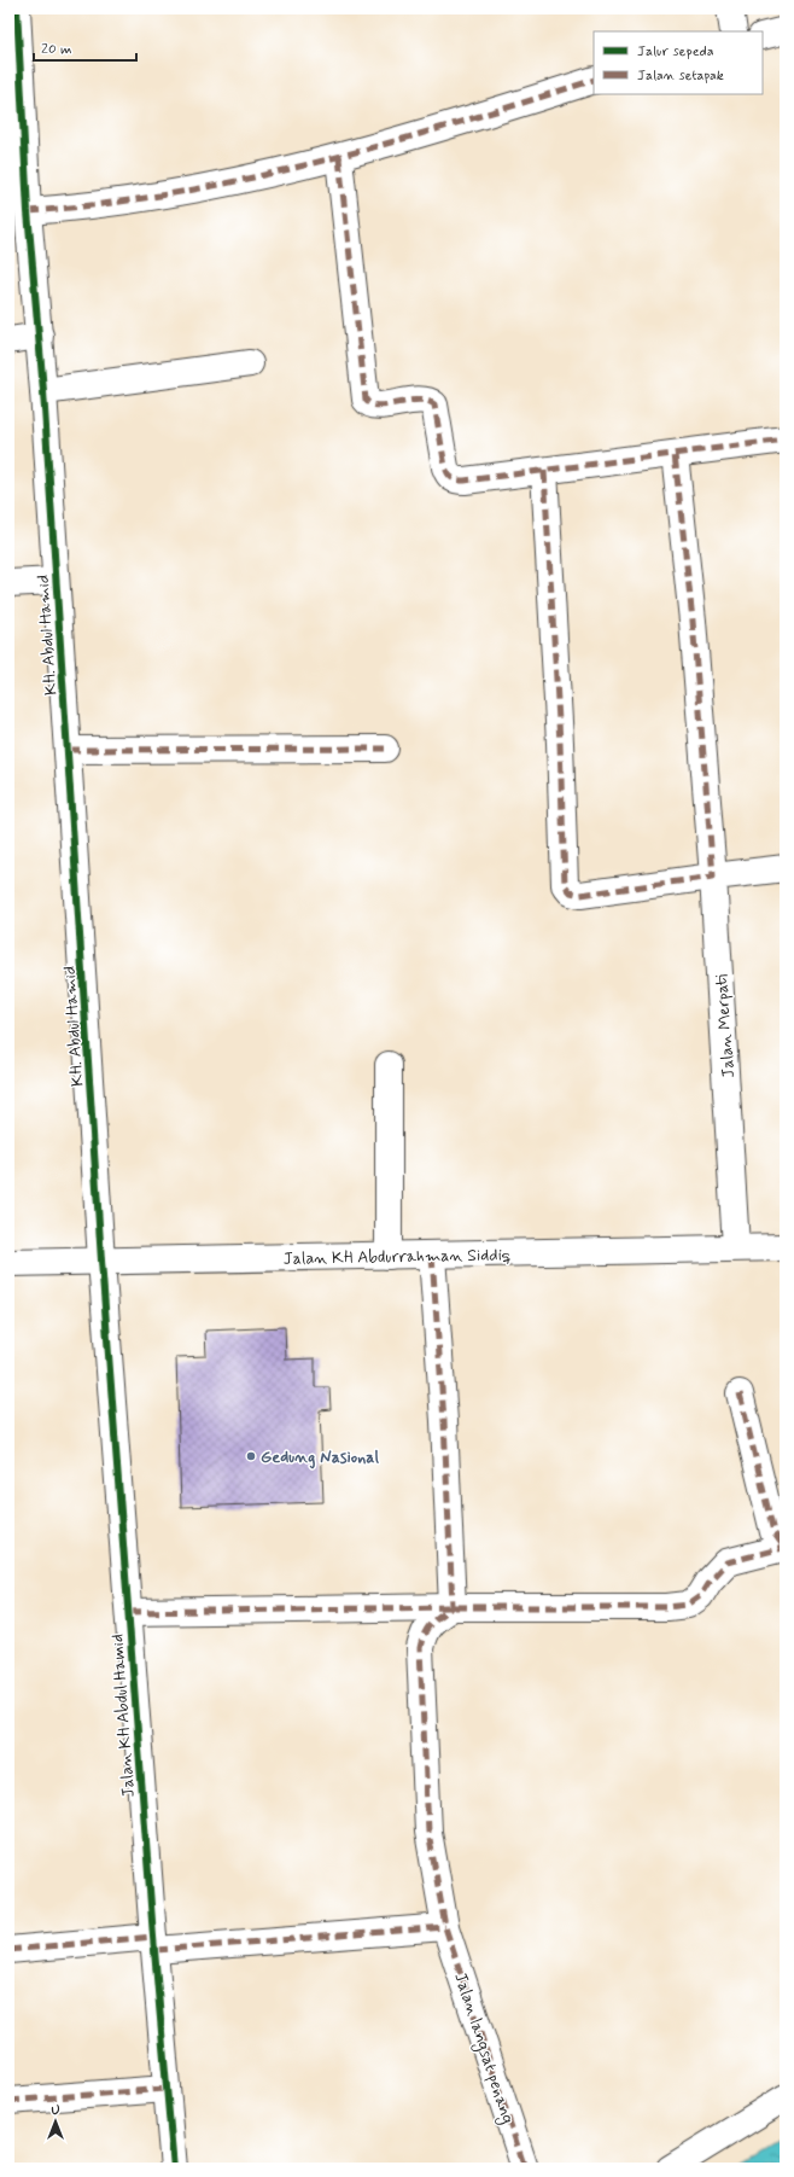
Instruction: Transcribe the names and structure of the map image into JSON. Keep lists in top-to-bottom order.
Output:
{
  "streets": {
    "street": [
      "KH. Abdul Hamid",
      "Jalan Merpati",
      "Jalan KH Abdurrahman Siddiq",
      "Jalan KH Abdul Hamid",
      "Jalan langsat penang"
    ]
  },
  "crossings": [
    ["KH. Abdul Hamid", "Jalan KH Abdurrahman Siddiq"],
    ["KH. Abdul Hamid", "Jalan KH Abdul Hamid"],
    ["Jalan Merpati", "Jalan KH Abdurrahman Siddiq"],
    ["Jalan KH Abdurrahman Siddiq", "Jalan KH Abdul Hamid"]
  ],
  "places": ["Gedung Nasional"],
  "legend": ["Jalur sepeda", "Jalan setapak"],
  "scale_bar": "20 m",
  "north": "top"
}
